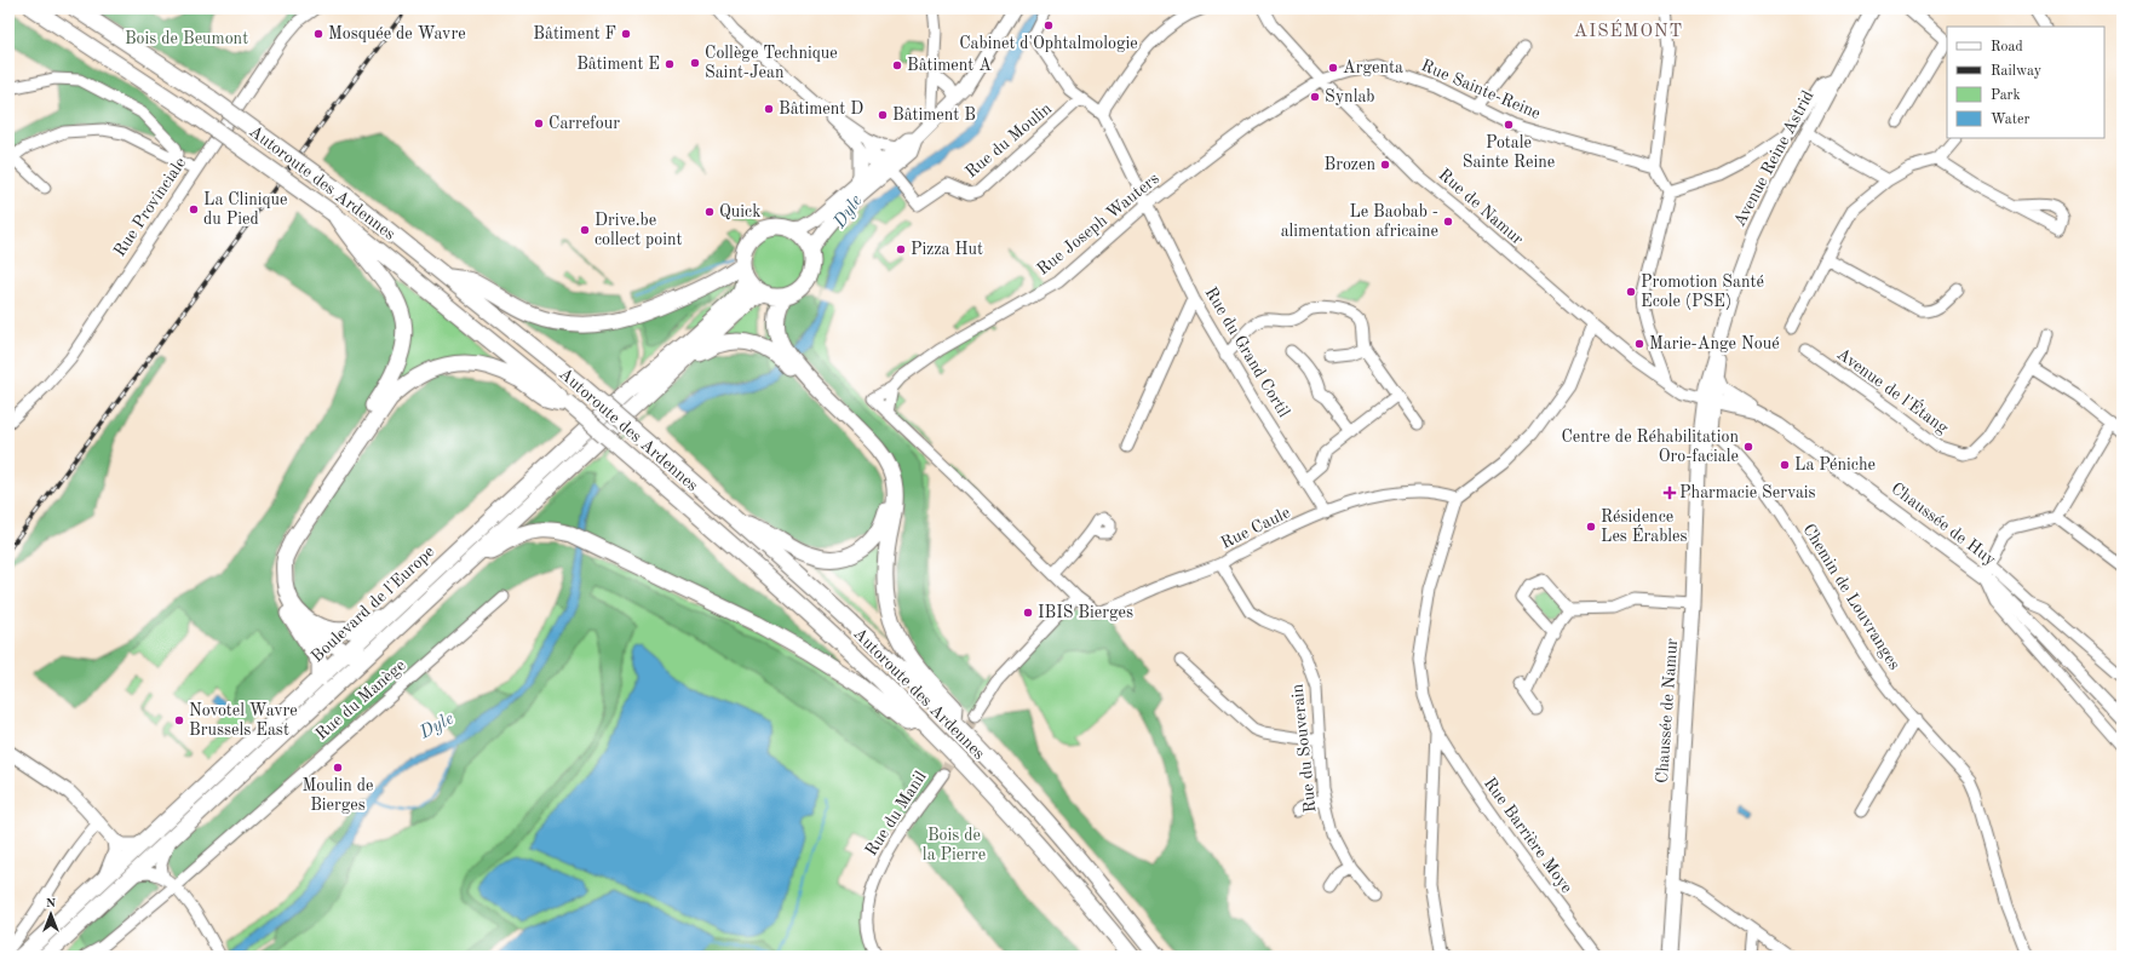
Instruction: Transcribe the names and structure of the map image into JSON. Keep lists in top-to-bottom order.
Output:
{
  "streets": {
    "highway": ["Autoroute des Ardennes", "Boulevard de l'Europe"],
    "main road": ["Avenue Reine Astrid", "Chaussée de Huy", "Chaussée de Namur"],
    "street": [
      "Rue Sainte-Reine",
      "Rue du Moulin",
      "Rue Provinciale",
      "Rue de Namur",
      "Rue Joseph Wauters",
      "Rue du Grand Cortil",
      "Avenue de l'Étang",
      "Rue Caule",
      "Chemin de Louvranges",
      "Rue du Manège",
      "Rue du Souverain",
      "Rue du Manil",
      "Rue Barrière Moye"
    ]
  },
  "crossings": [
    ["Rue Sainte-Reine", "Rue de Namur"],
    ["Rue Sainte-Reine", "Rue Joseph Wauters"],
    ["Rue du Moulin", "Boulevard de l'Europe"],
    ["Avenue Reine Astrid", "Rue de Namur"],
    ["Avenue Reine Astrid", "Chaussée de Huy"],
    ["Avenue Reine Astrid", "Chaussée de Namur"],
    ["Rue de Namur", "Rue Joseph Wauters"],
    ["Rue de Namur", "Chaussée de Huy"],
    ["Rue de Namur", "Chaussée de Namur"],
    ["Rue Joseph Wauters", "Rue du Grand Cortil"],
    ["Rue Joseph Wauters", "Rue Caule"],
    ["Rue du Grand Cortil", "Rue Caule"],
    ["Chaussée de Huy", "Chaussée de Namur"],
    ["Rue Caule", "Rue du Souverain"],
    ["Chemin de Louvranges", "Chaussée de Namur"]
  ],
  "districts": ["AISÉMONT"],
  "water": ["Dyle"],
  "parks": ["Bois de Beumont", "Bois de la Pierre"],
  "places": {
    "other": [
      "Cabinet d'Ophtalmologie",
      "Mosquée de Wavre",
      "Bâtiment F",
      "Collège Technique Saint-Jean",
      "Bâtiment E",
      "Bâtiment A",
      "Argenta",
      "Synlab",
      "Bâtiment D",
      "Bâtiment B",
      "Carrefour",
      "Potale Sainte Reine",
      "Brozen",
      "La Clinique du Pied",
      "Quick",
      "Le Baobab - alimentation africaine",
      "Drive.be collect point",
      "Pizza Hut",
      "Promotion Santé Ecole (PSE)",
      "Marie-Ange Noué",
      "Centre de Réhabilitation Oro-faciale",
      "La Péniche",
      "Résidence Les Érables",
      "IBIS Bierges",
      "Novotel Wavre Brussels East",
      "Moulin de Bierges"
    ],
    "health": ["Pharmacie Servais"]
  },
  "legend": [
    "Road",
    "Railway",
    "Park",
    "Water"
  ],
  "north": "top"
}
